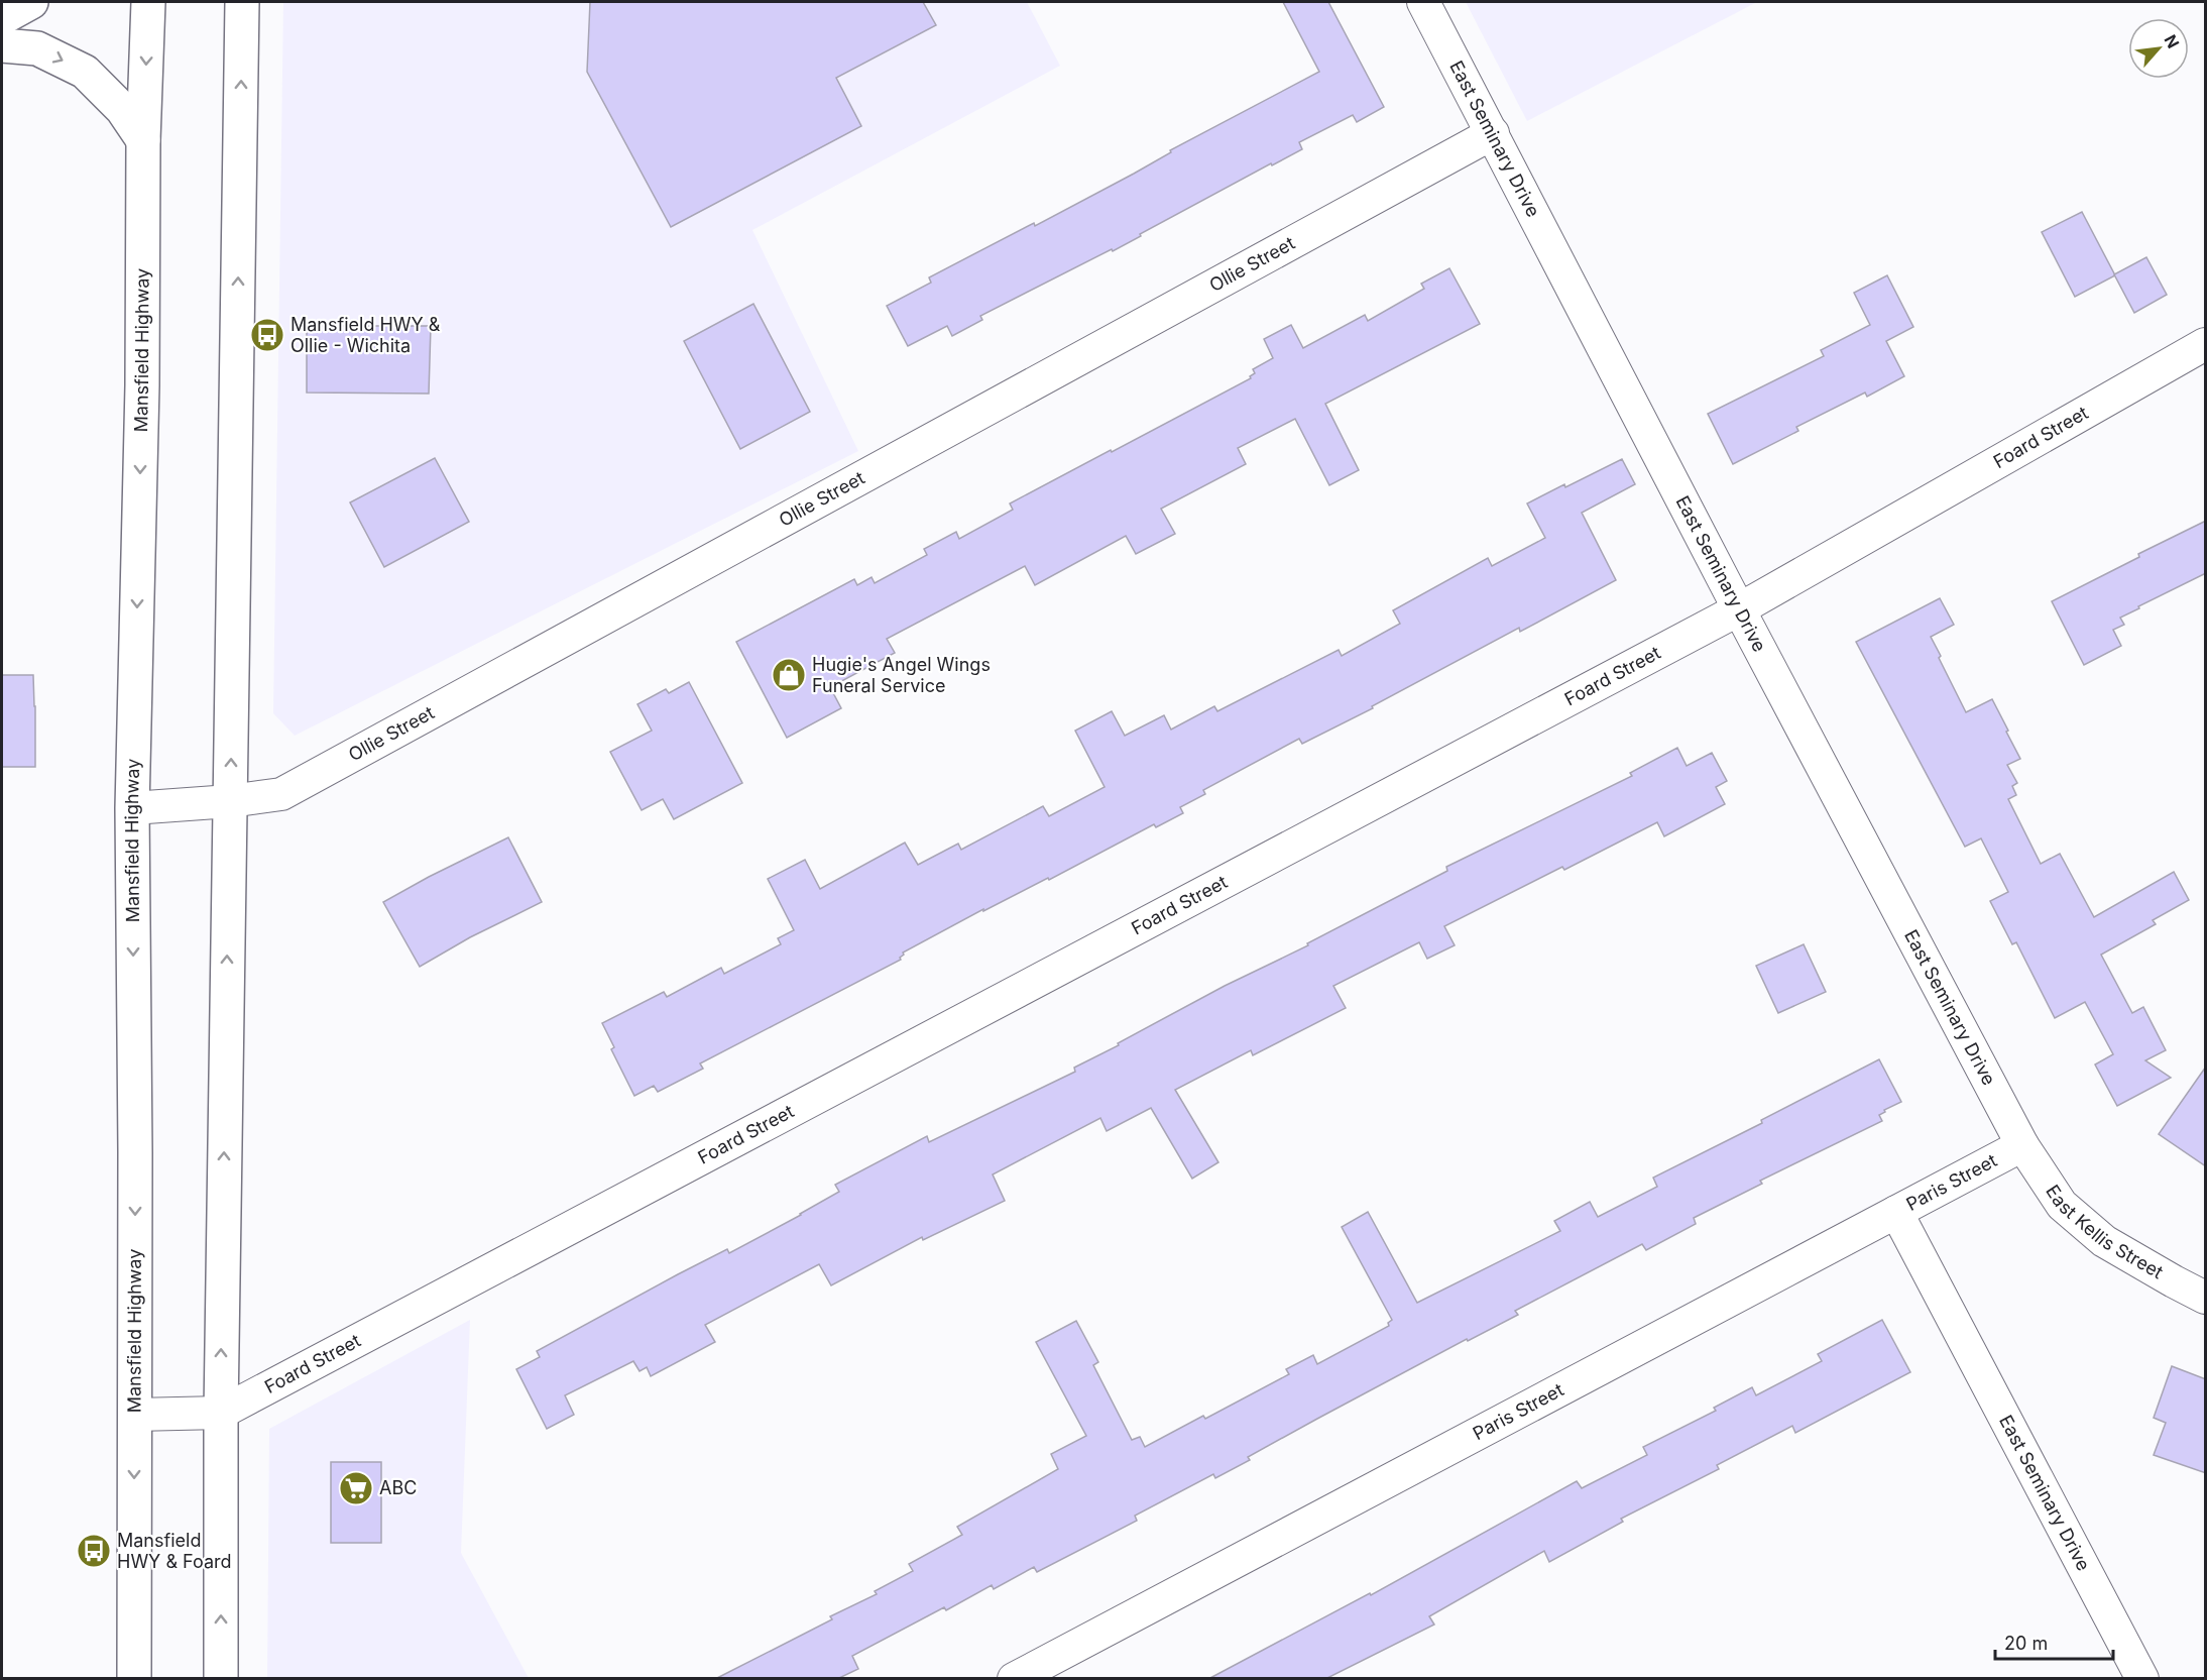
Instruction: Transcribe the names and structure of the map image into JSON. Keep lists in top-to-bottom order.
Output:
{
  "streets": {
    "main road": ["Mansfield Highway"],
    "street": [
      "East Seminary Drive",
      "Ollie Street",
      "Foard Street",
      "Paris Street",
      "East Kellis Street"
    ]
  },
  "crossings": [
    ["East Seminary Drive", "Ollie Street"],
    ["East Seminary Drive", "Foard Street"],
    ["East Seminary Drive", "Paris Street"],
    ["East Seminary Drive", "East Kellis Street"],
    ["Ollie Street", "Mansfield Highway"],
    ["Mansfield Highway", "Foard Street"],
    ["Paris Street", "East Kellis Street"]
  ],
  "places": {
    "bus stop": ["Mansfield HWY & Ollie - Wichita", "Mansfield HWY & Foard"],
    "shop": ["Hugie's Angel Wings Funeral Service"],
    "supermarket": ["ABC"]
  },
  "scale_bar": "20 m",
  "north": "top right"
}
